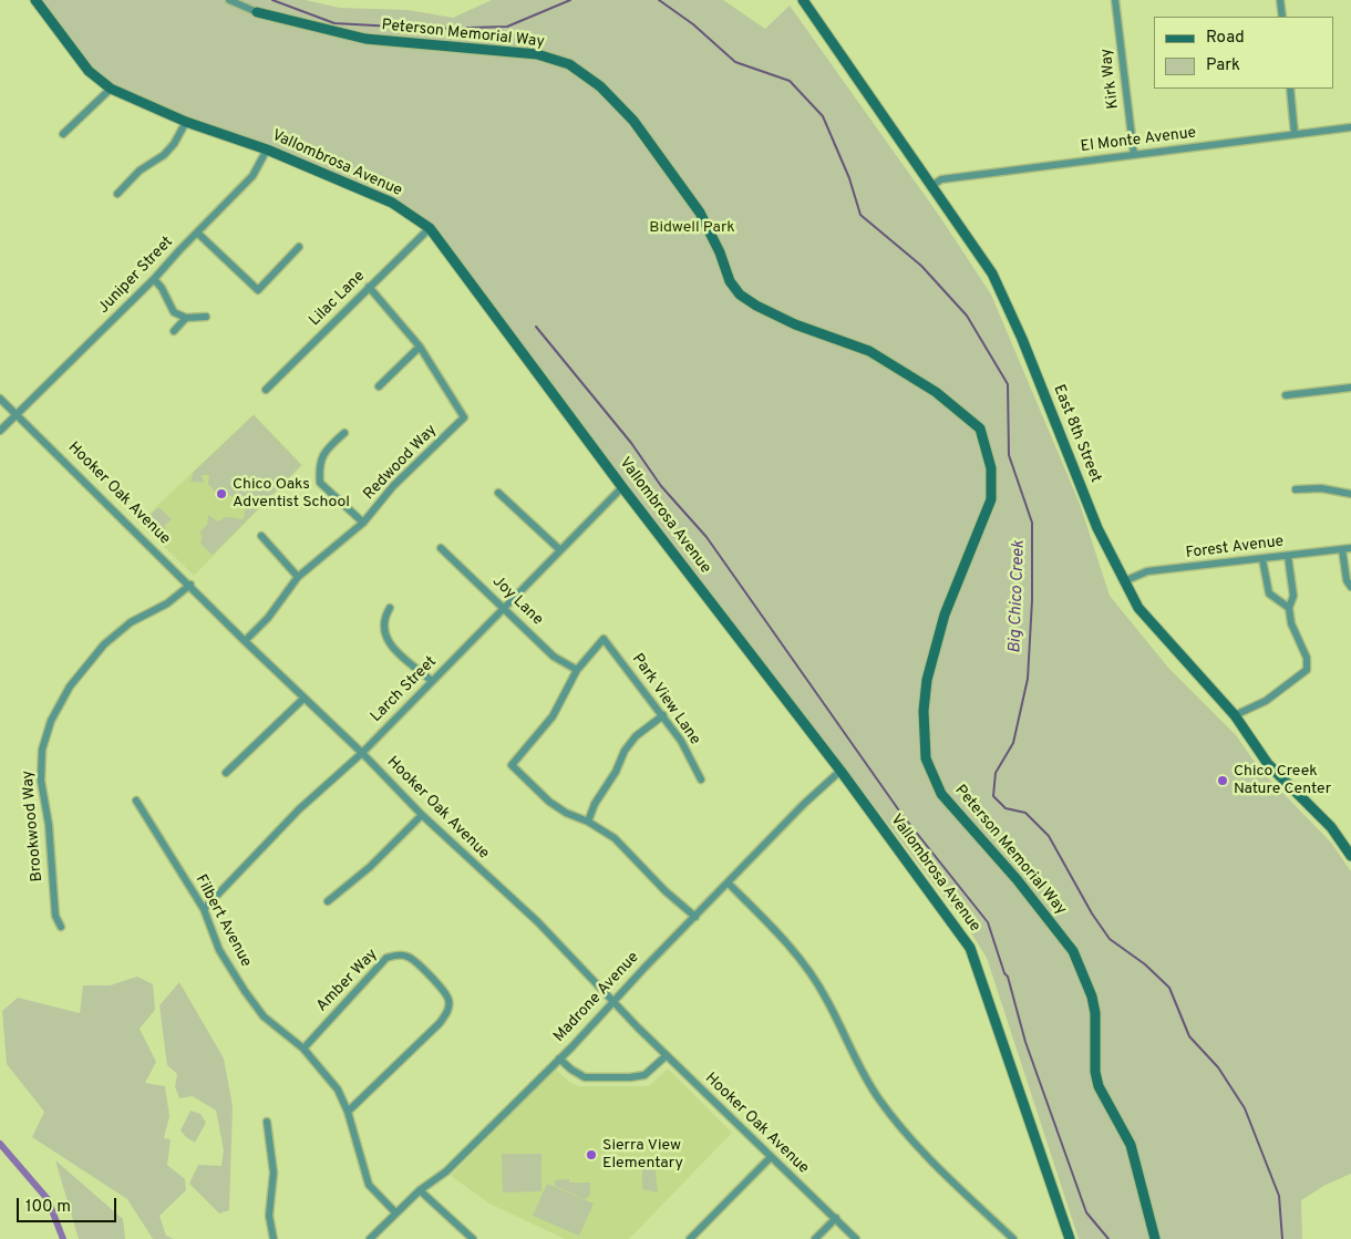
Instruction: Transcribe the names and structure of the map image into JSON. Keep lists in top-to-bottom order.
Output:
{
  "streets": {
    "street": [
      "Peterson Memorial Way",
      "Kirk Way",
      "El Monte Avenue",
      "Vallombrosa Avenue",
      "Juniper Street",
      "Lilac Lane",
      "East 8th Street",
      "Redwood Way",
      "Hooker Oak Avenue",
      "Forest Avenue",
      "Joy Lane",
      "Larch Street",
      "Park View Lane",
      "Brookwood Way",
      "Filbert Avenue",
      "Amber Way",
      "Madrone Avenue"
    ]
  },
  "crossings": [
    ["Kirk Way", "El Monte Avenue"],
    ["El Monte Avenue", "East 8th Street"],
    ["Vallombrosa Avenue", "Juniper Street"],
    ["Vallombrosa Avenue", "Lilac Lane"],
    ["Vallombrosa Avenue", "Larch Street"],
    ["Vallombrosa Avenue", "Madrone Avenue"],
    ["Juniper Street", "Hooker Oak Avenue"],
    ["Lilac Lane", "Redwood Way"],
    ["East 8th Street", "Forest Avenue"],
    ["Redwood Way", "Hooker Oak Avenue"],
    ["Hooker Oak Avenue", "Larch Street"],
    ["Hooker Oak Avenue", "Brookwood Way"],
    ["Hooker Oak Avenue", "Madrone Avenue"],
    ["Joy Lane", "Larch Street"],
    ["Joy Lane", "Park View Lane"],
    ["Larch Street", "Filbert Avenue"],
    ["Filbert Avenue", "Amber Way"],
    ["Filbert Avenue", "Madrone Avenue"]
  ],
  "water": ["Big Chico Creek"],
  "parks": ["Bidwell Park"],
  "places": ["Chico Oaks Adventist School", "Chico Creek Nature Center", "Sierra View Elementary"],
  "legend": ["Road", "Park"],
  "scale_bar": "100 m"
}
